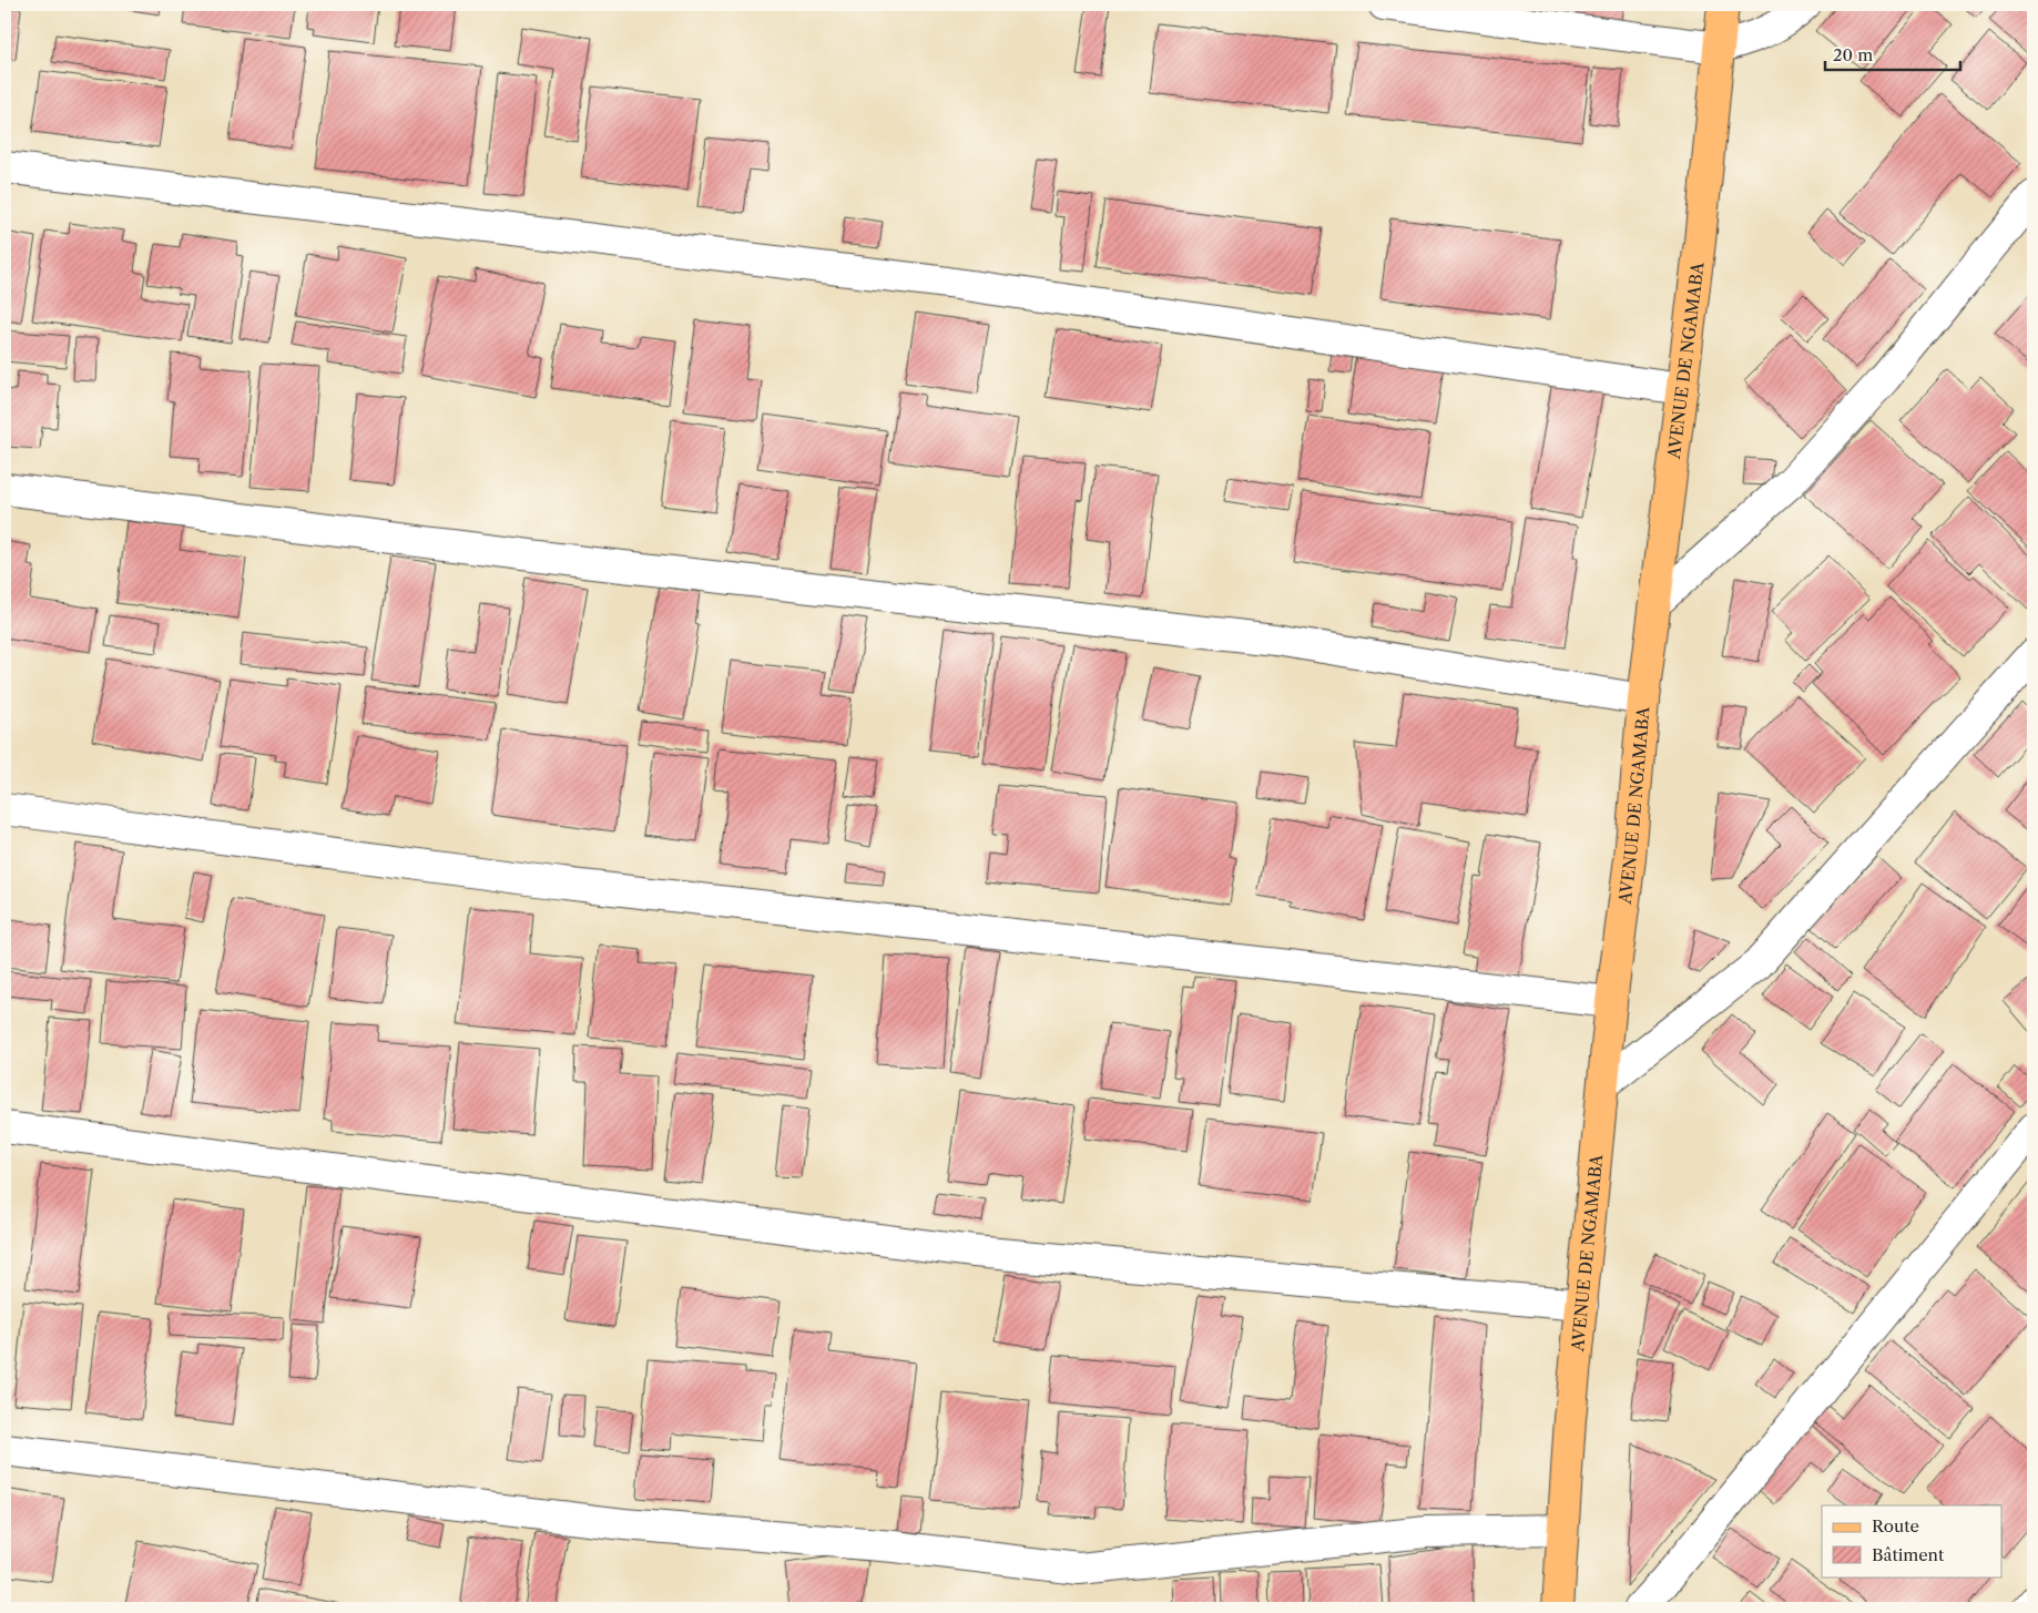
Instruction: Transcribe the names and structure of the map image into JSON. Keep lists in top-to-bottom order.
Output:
{
  "streets": {
    "main road": ["AVENUE DE NGAMABA"]
  },
  "legend": ["Route", "Bâtiment"],
  "scale_bar": "20 m"
}
